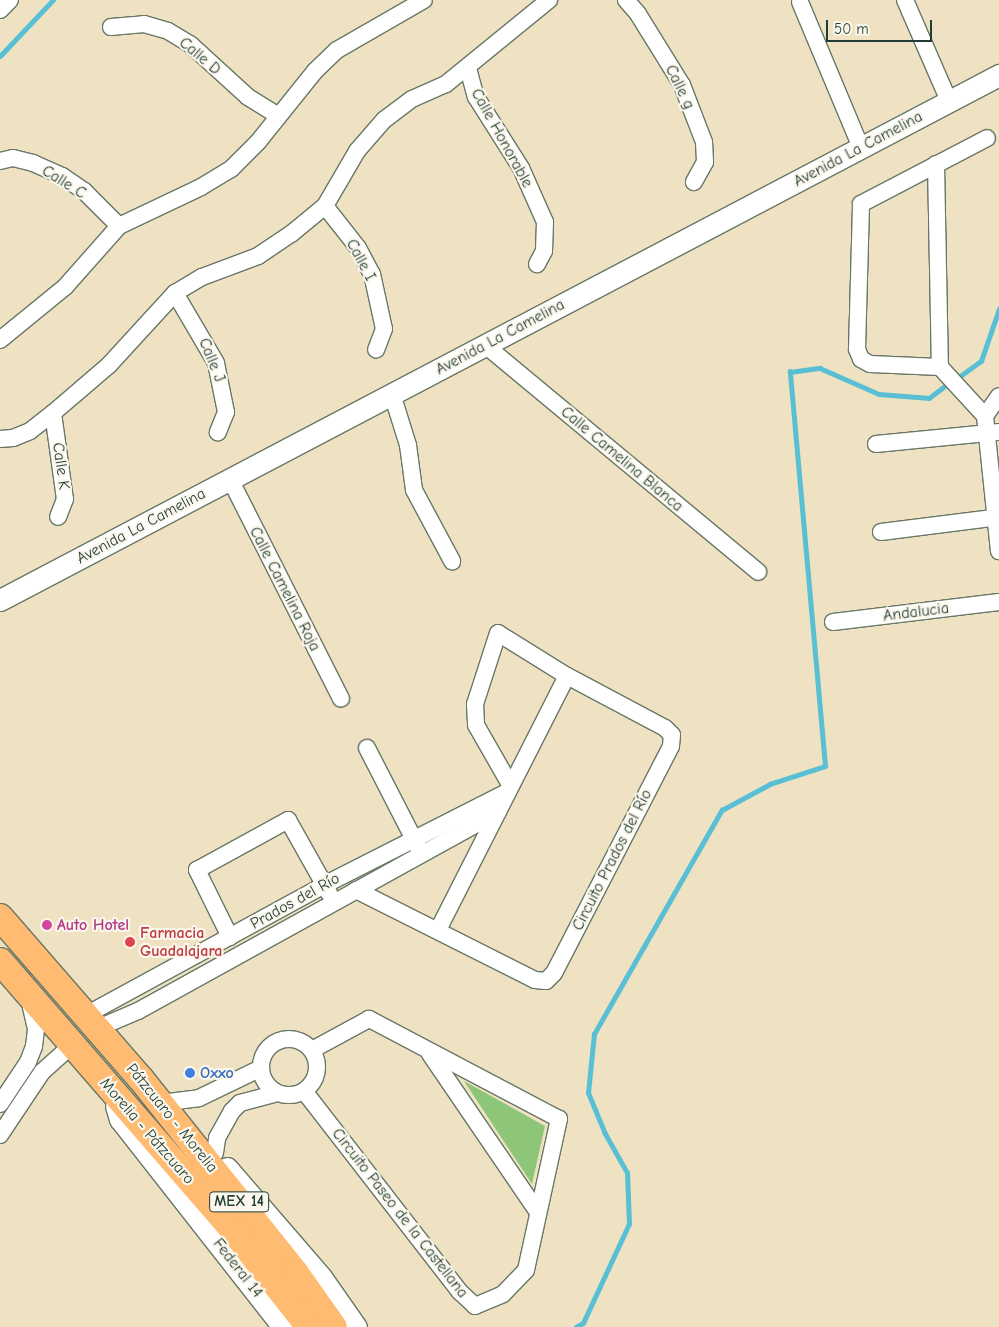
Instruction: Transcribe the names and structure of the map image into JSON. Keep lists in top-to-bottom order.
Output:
{
  "streets": {
    "main road": ["Pátzcuaro - Morelia", "Morelia - Pátzcuaro", "MEX 14"],
    "street": [
      "Calle D",
      "Calle g",
      "Calle Honorable",
      "Avenida La Camelina",
      "Calle C",
      "Calle I",
      "Calle J",
      "Calle Camelina Blanca",
      "Calle K",
      "Calle Camelina Roja",
      "Andalucia",
      "Circuito Prados del Río",
      "Prados del Río",
      "Circuito Paseo de la Castellana",
      "Federal 14"
    ]
  },
  "crossings": [
    ["Avenida La Camelina", "Calle Camelina Blanca"],
    ["Avenida La Camelina", "Calle Camelina Roja"],
    ["Circuito Prados del Río", "Prados del Río"],
    ["Prados del Río", "Pátzcuaro - Morelia"],
    ["Morelia - Pátzcuaro", "Federal 14"]
  ],
  "places": ["Auto Hotel", "Farmacia Guadalajara", "Oxxo"],
  "scale_bar": "50 m"
}
